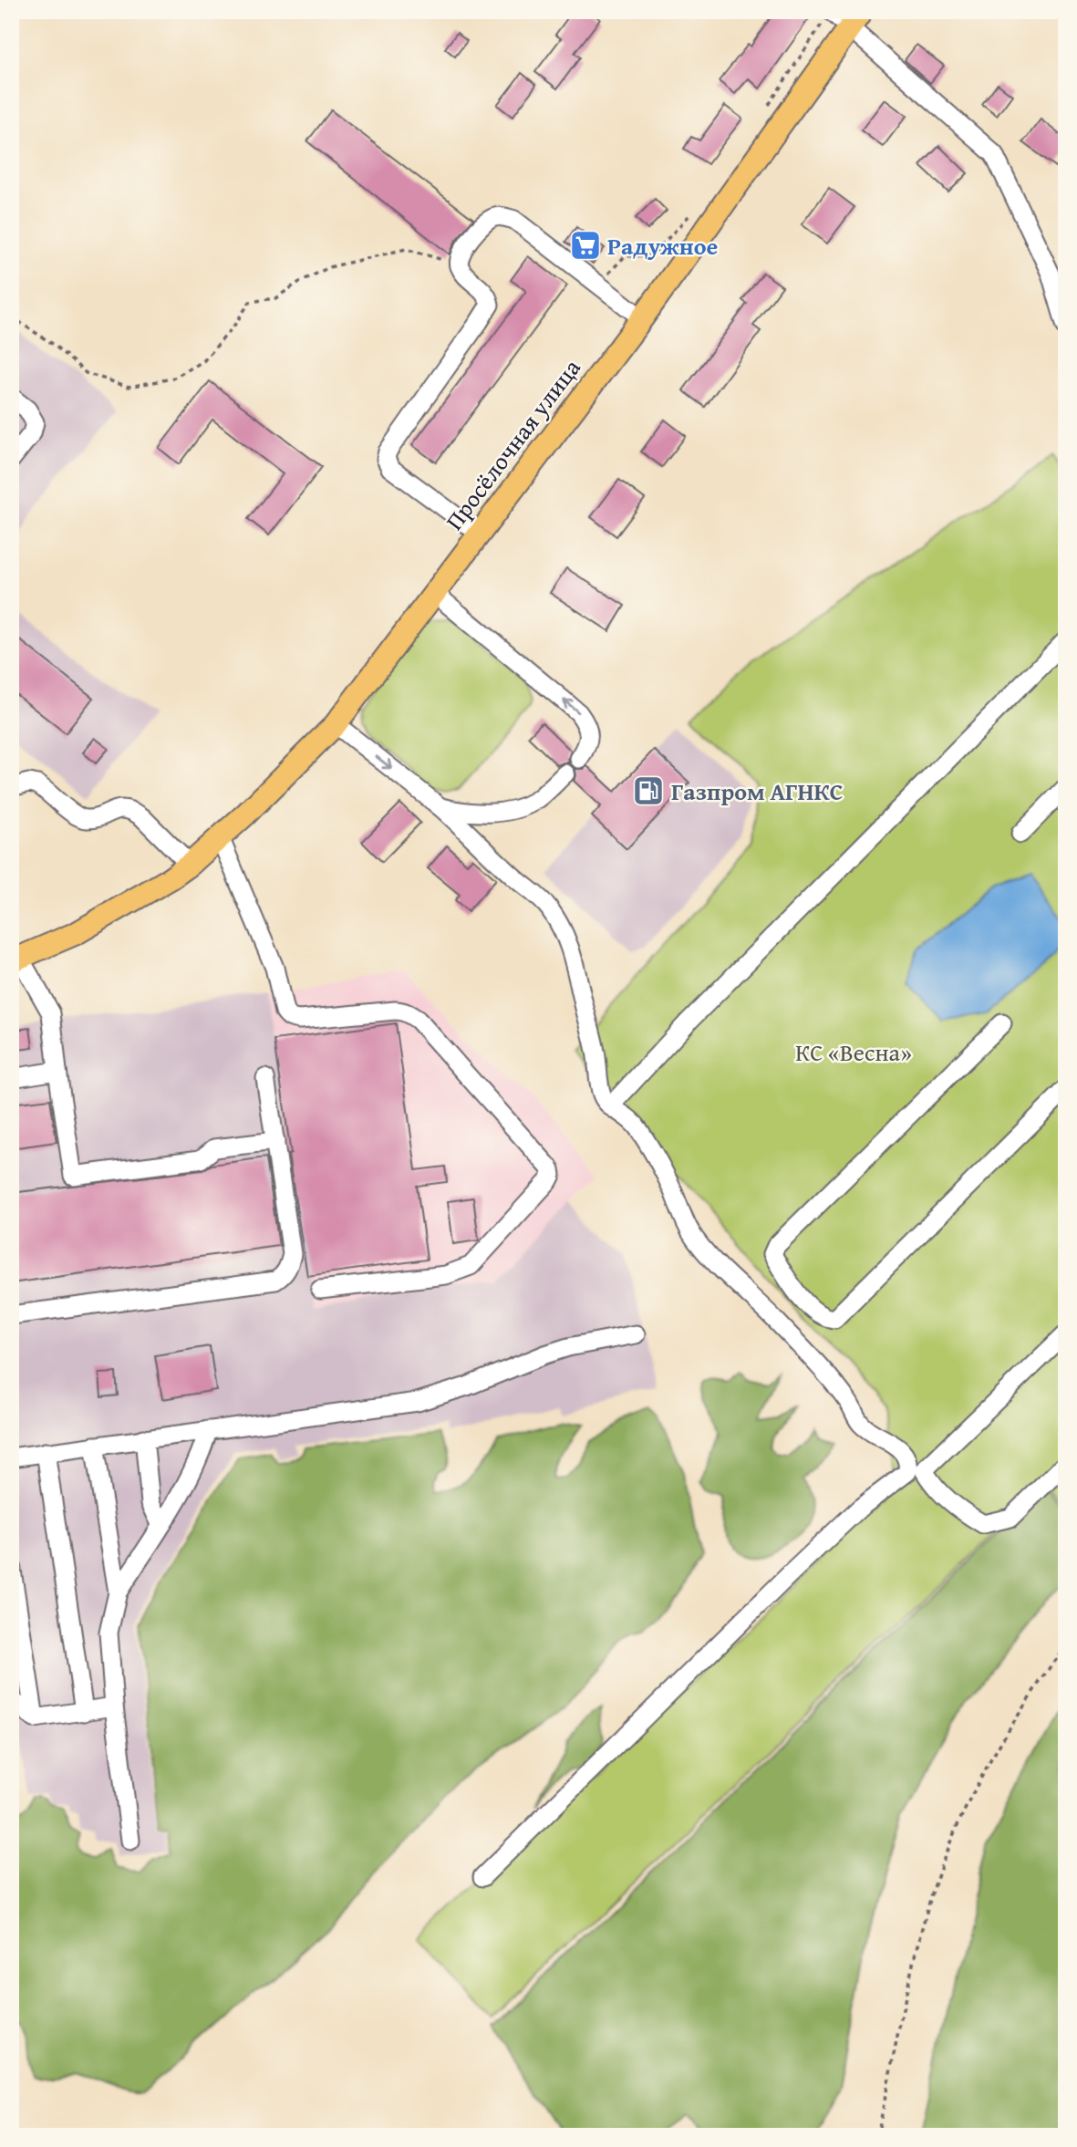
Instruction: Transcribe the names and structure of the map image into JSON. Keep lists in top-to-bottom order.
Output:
{
  "streets": {
    "main road": ["Просёлочная улица"]
  },
  "parks": ["КС «Весна»"],
  "places": {
    "supermarket": ["Радужное"],
    "fuel station": ["Газпром АГНКС"]
  }
}
